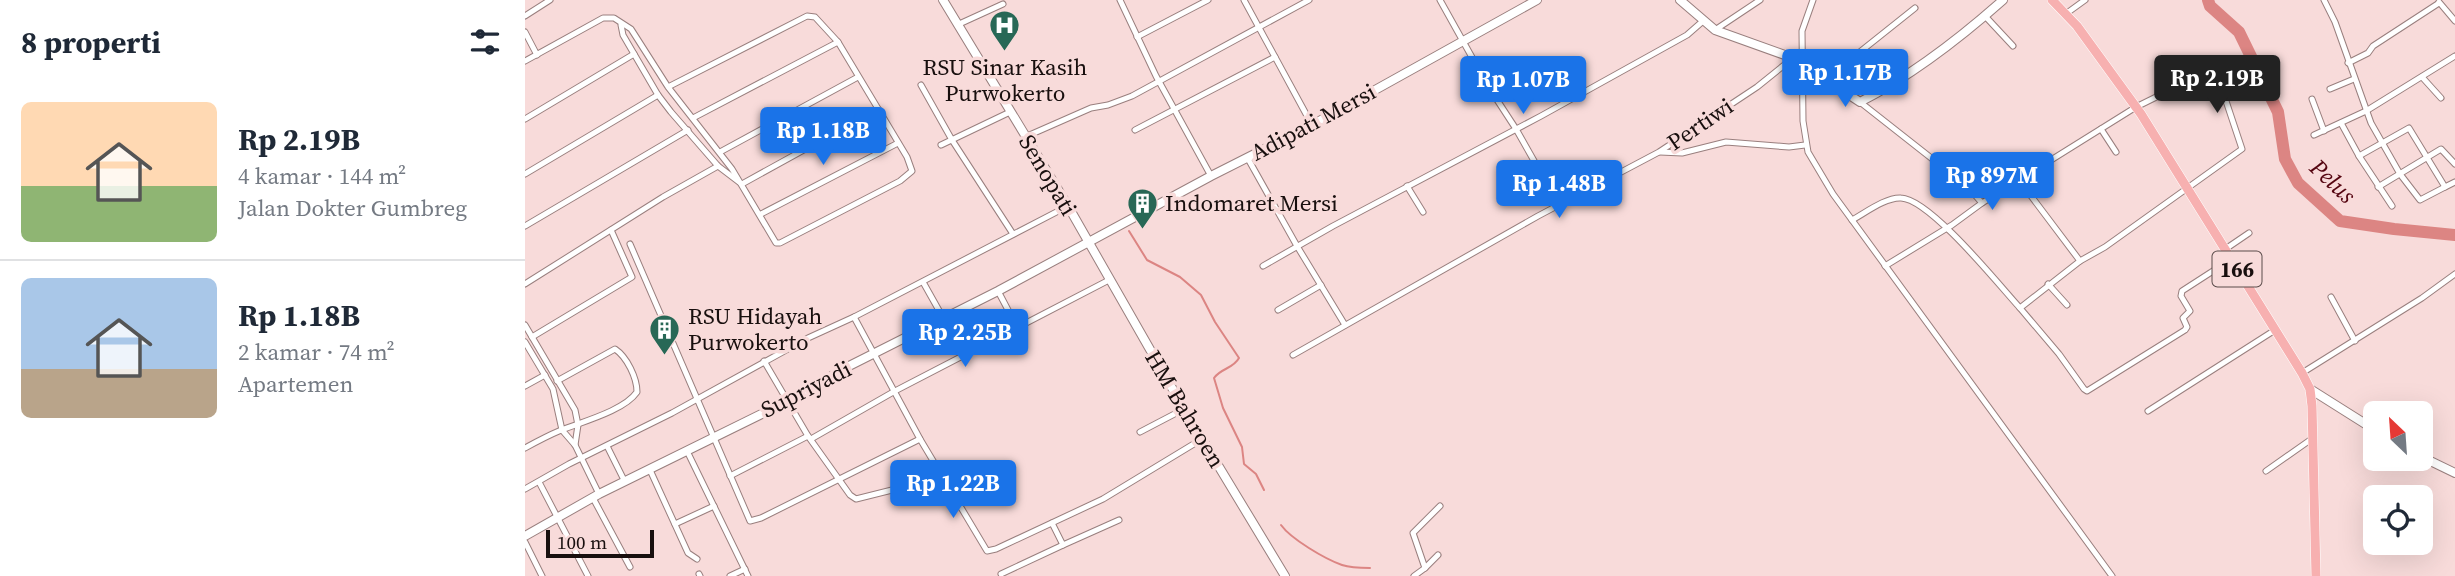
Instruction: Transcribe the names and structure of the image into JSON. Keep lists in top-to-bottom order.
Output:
{
  "streets": {
    "main road": ["166"],
    "street": [
      "Adipati Mersi",
      "Pertiwi",
      "Senopati",
      "Supriyadi",
      "HM Bahroen"
    ]
  },
  "crossings": [
    ["Adipati Mersi", "Senopati"],
    ["Adipati Mersi", "Supriyadi"],
    ["Adipati Mersi", "HM Bahroen"],
    ["Senopati", "Supriyadi"],
    ["Senopati", "HM Bahroen"],
    ["Supriyadi", "HM Bahroen"]
  ],
  "water": ["Pelus"],
  "places": {
    "hospital": ["RSU Sinar Kasih Purwokerto"],
    "building": ["Indomaret Mersi", "RSU Hidayah Purwokerto"]
  },
  "scale_bar": "100 m",
  "north": "top left",
  "page": {
    "heading": "8 properti",
    "price": [
      "Rp 1.17B",
      "Rp 2.19B",
      "Rp 1.07B",
      "Rp 1.18B",
      "Rp 897M",
      "Rp 1.48B",
      "Rp 2.25B",
      "Rp 1.22B"
    ],
    "list": [
      {
        "name": "Rp 2.19B",
        "note": "4 kamar · 144 m² · Jalan Dokter Gumbreg"
      },
      {
        "name": "Rp 1.18B",
        "note": "2 kamar · 74 m² · Apartemen"
      }
    ],
    "scale": "100 m"
  }
}
